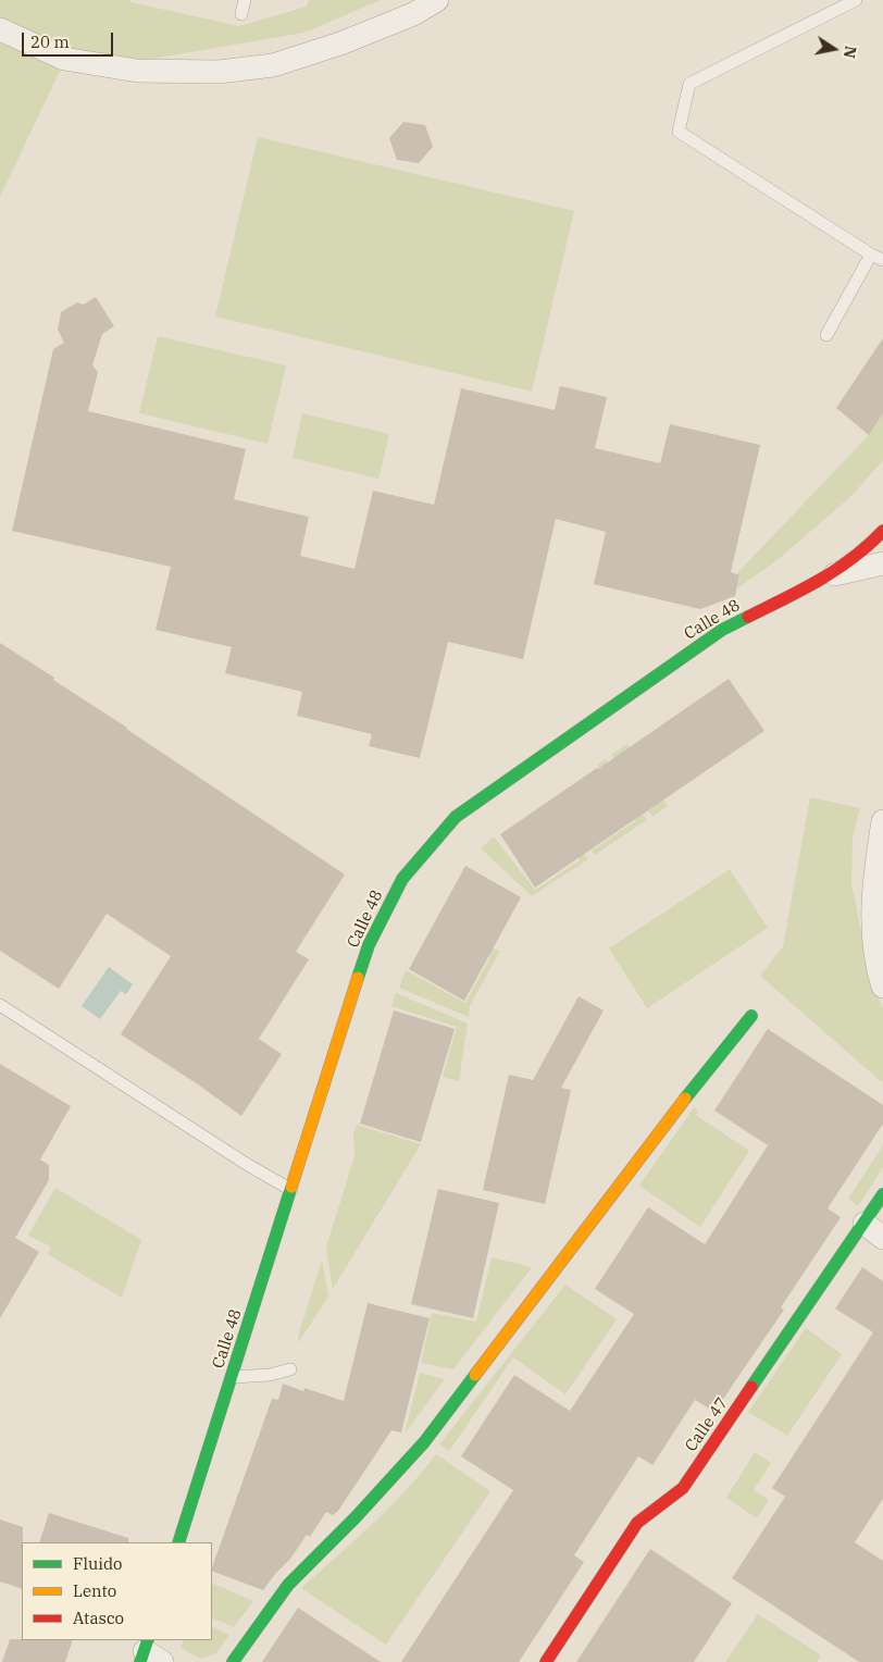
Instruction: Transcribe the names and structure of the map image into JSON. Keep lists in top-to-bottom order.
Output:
{
  "streets": {
    "street": ["Calle 48", "Calle 47"]
  },
  "legend": ["Fluido", "Lento", "Atasco"],
  "scale_bar": "20 m",
  "north": "right"
}
